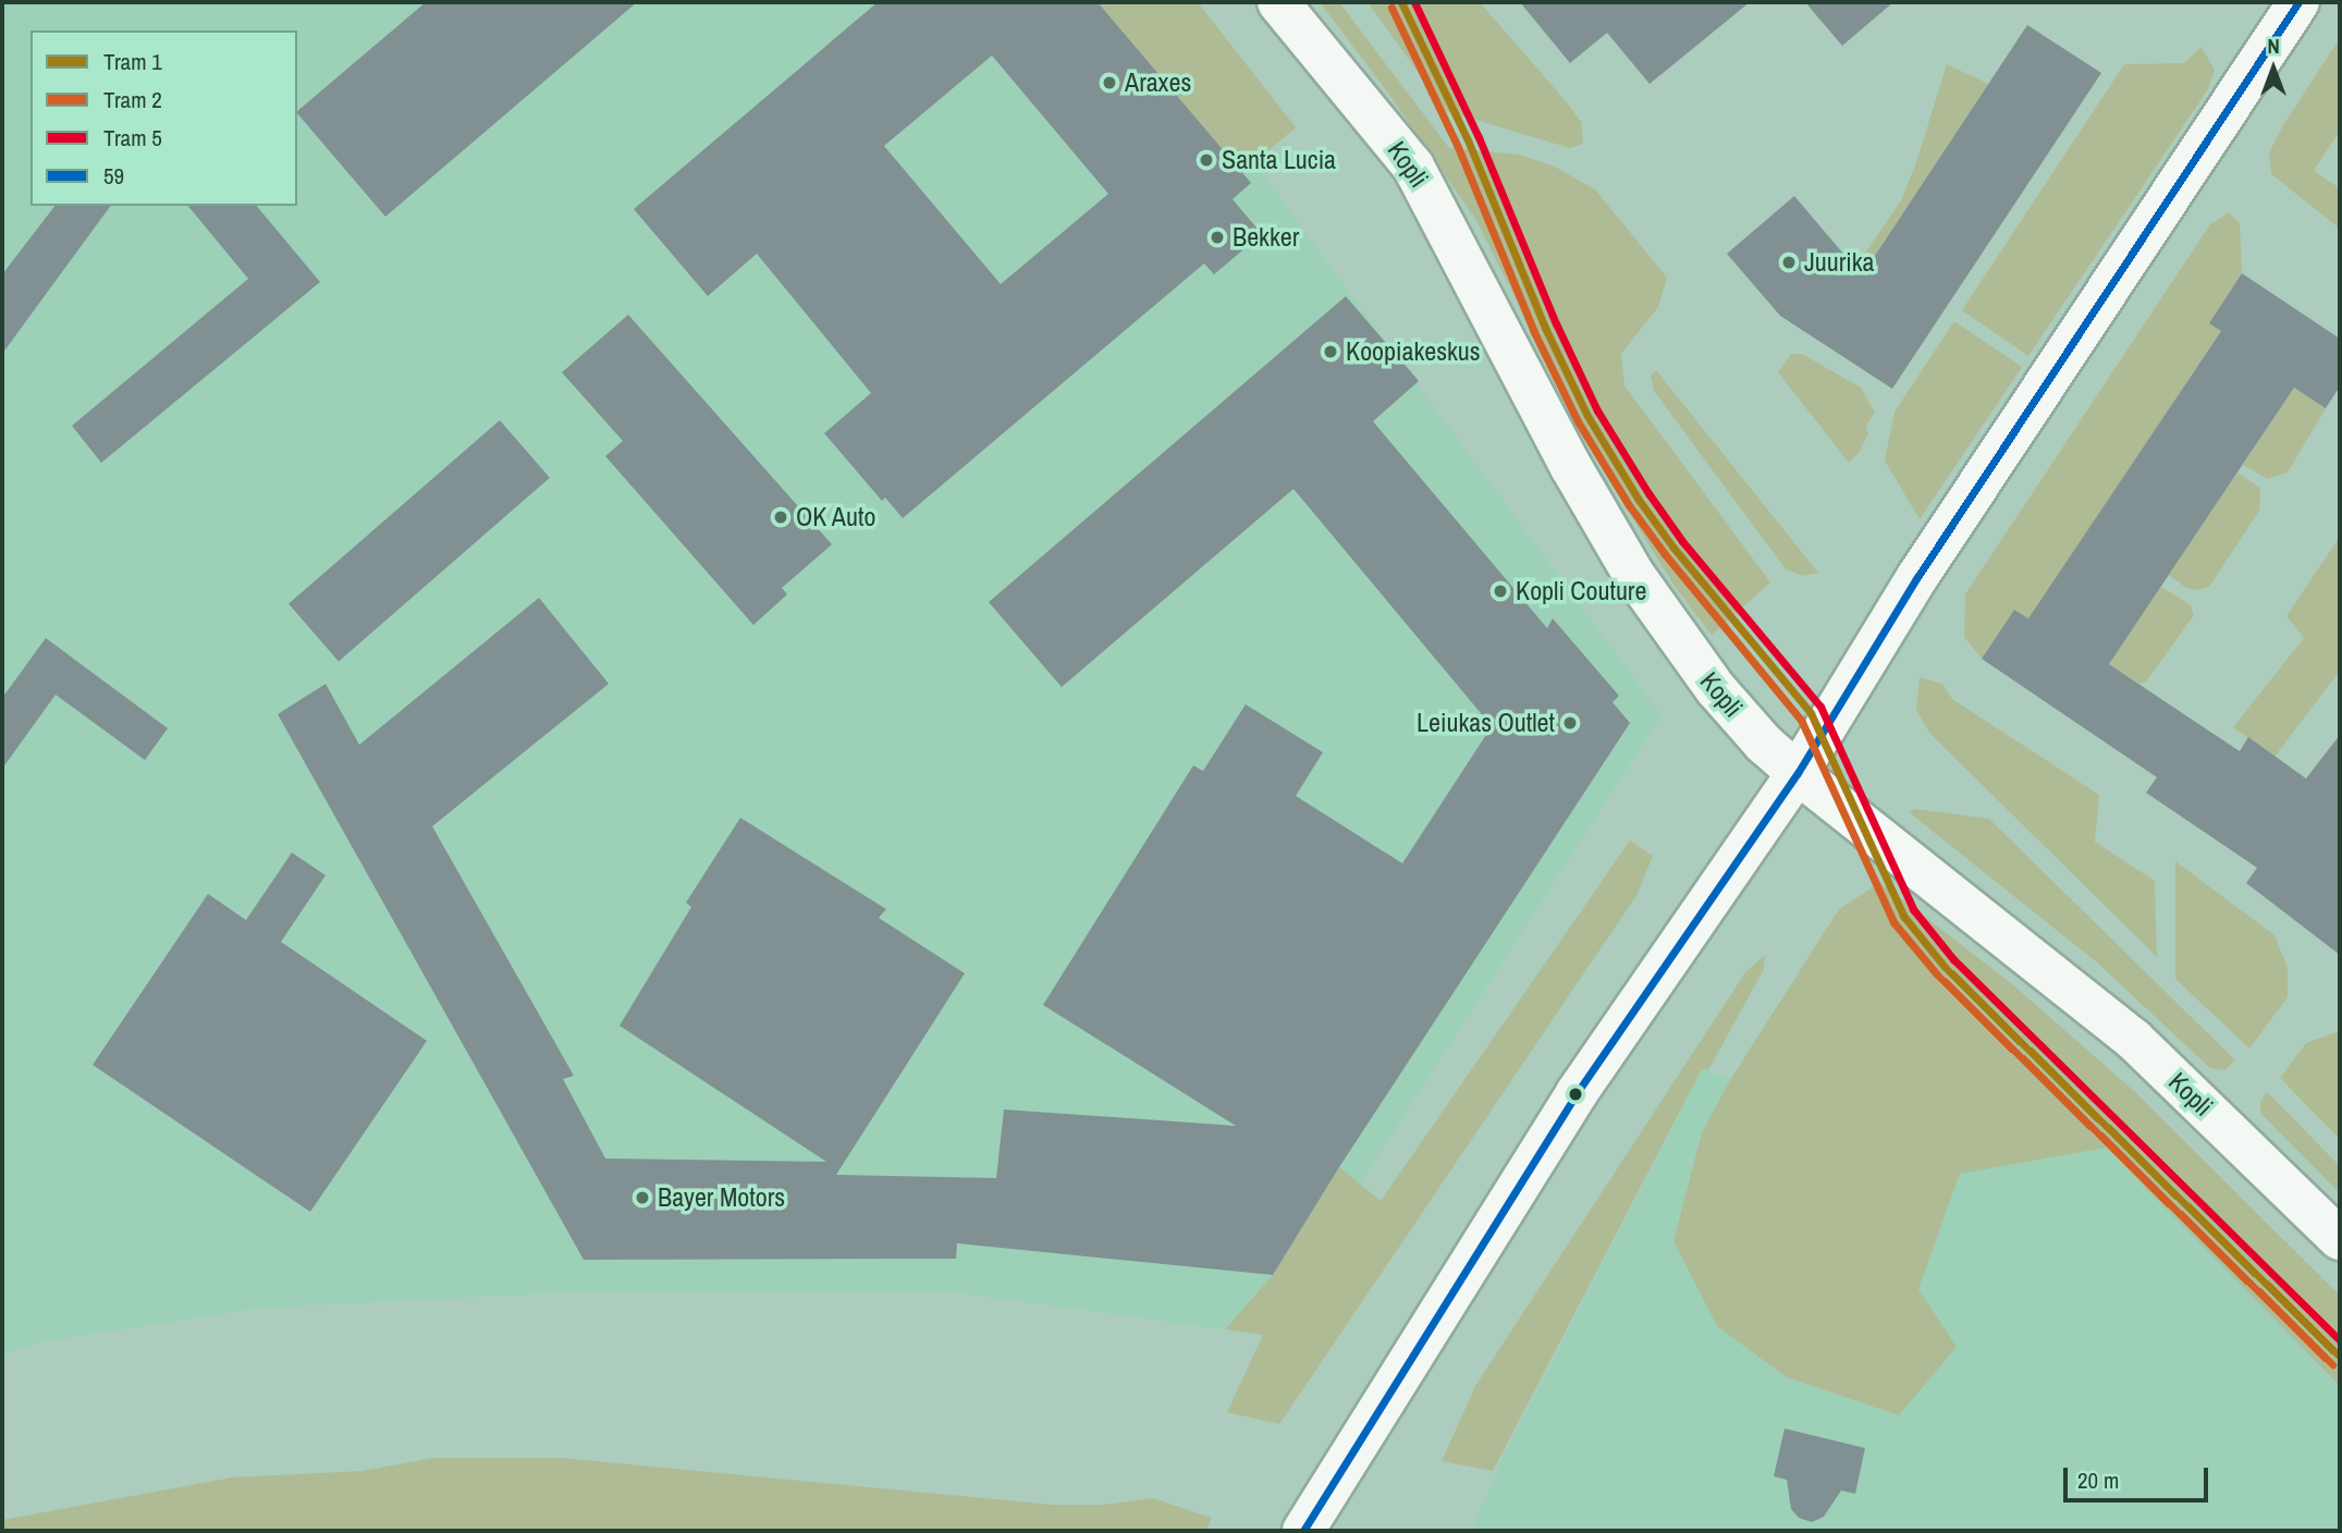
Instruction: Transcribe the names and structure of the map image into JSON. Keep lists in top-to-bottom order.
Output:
{
  "streets": {
    "street": ["Kopli"]
  },
  "places": [
    "Araxes",
    "Santa Lucia",
    "Bekker",
    "Juurika",
    "Koopiakeskus",
    "OK Auto",
    "Kopli Couture",
    "Leiukas Outlet",
    "Bayer Motors"
  ],
  "lines": [
    "tram line 1",
    "tram line 5",
    "transit line 59",
    "tram line 2"
  ],
  "legend": [
    "Tram 1",
    "Tram 2",
    "Tram 5",
    "59"
  ],
  "scale_bar": "20 m",
  "north": "top"
}
